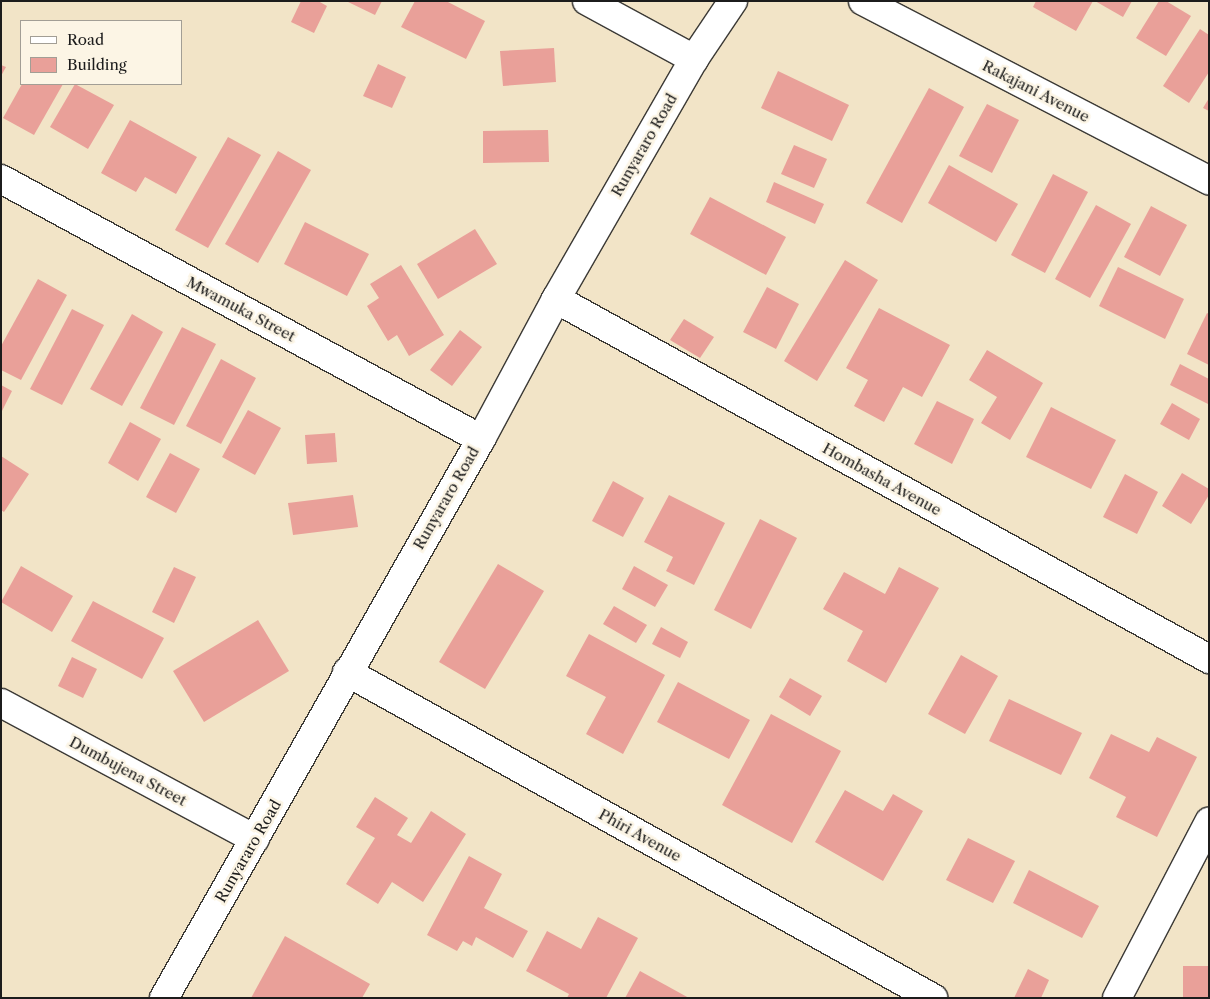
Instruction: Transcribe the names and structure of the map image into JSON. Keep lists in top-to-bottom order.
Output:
{
  "streets": {
    "street": [
      "Rakajani Avenue",
      "Runyararo Road",
      "Mwamuka Street",
      "Hombasha Avenue",
      "Dumbujena Street",
      "Phiri Avenue"
    ]
  },
  "crossings": [
    ["Runyararo Road", "Mwamuka Street"],
    ["Runyararo Road", "Hombasha Avenue"],
    ["Runyararo Road", "Dumbujena Street"],
    ["Runyararo Road", "Phiri Avenue"]
  ],
  "legend": ["Road", "Building"]
}
